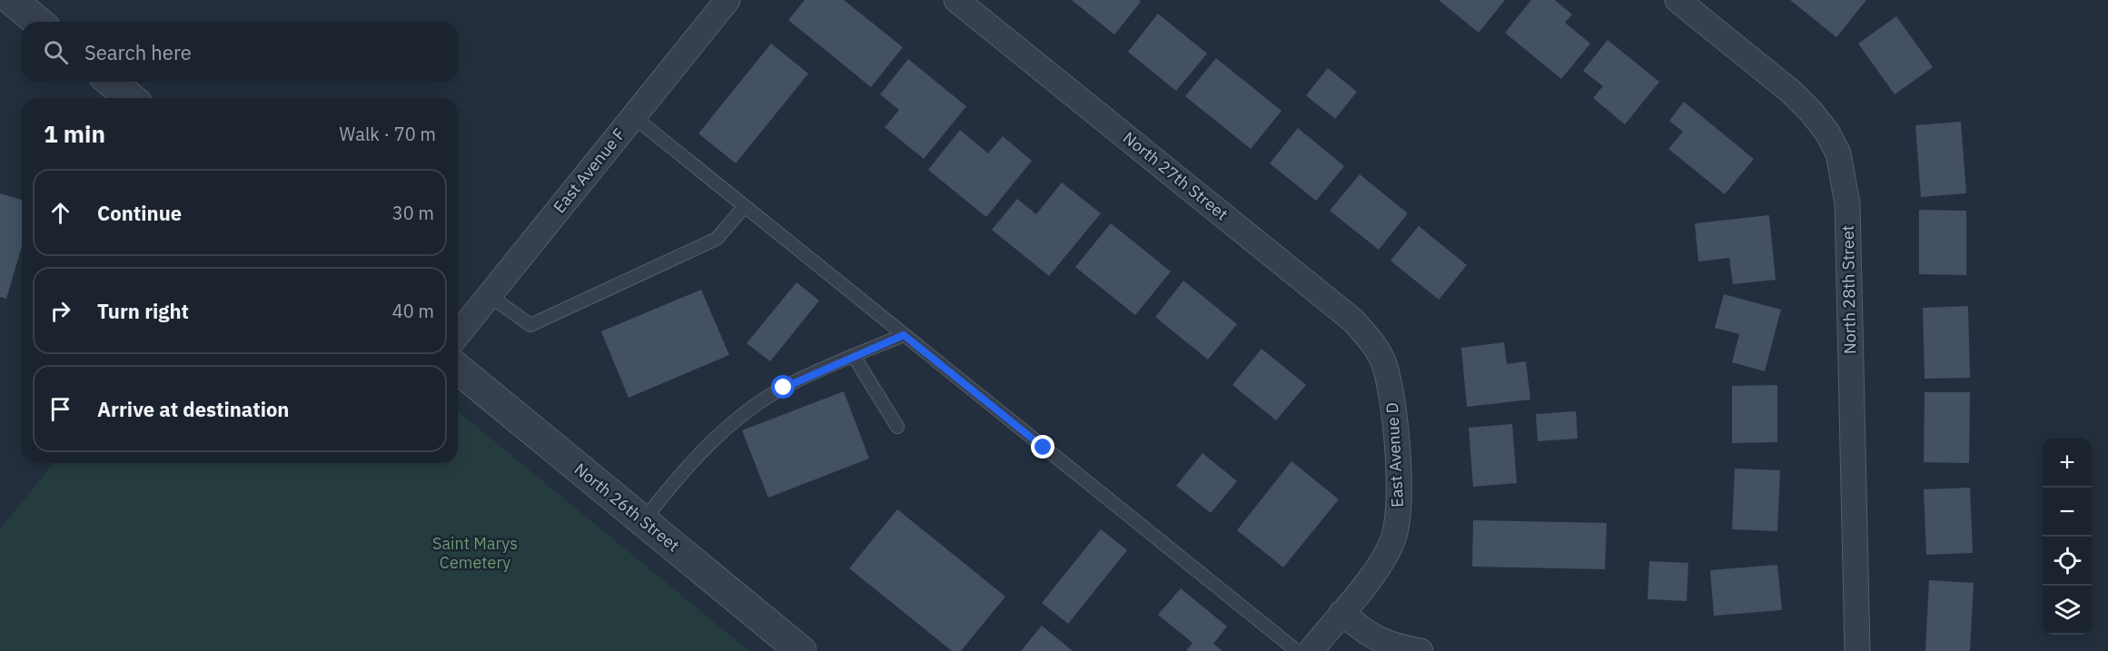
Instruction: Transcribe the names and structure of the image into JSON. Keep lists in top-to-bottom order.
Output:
{
  "streets": {
    "street": [
      "East Avenue F",
      "North 27th Street",
      "North 28th Street",
      "East Avenue D",
      "North 26th Street"
    ]
  },
  "crossings": [
    ["North 27th Street", "East Avenue D"]
  ],
  "parks": ["Saint Marys Cemetery"],
  "page": {
    "search": "Search here",
    "heading": ["1 min", "Walk · 70 m"],
    "list": [
      ["Continue", "30 m"],
      ["Turn right", "40 m"],
      "Arrive at destination"
    ],
    "map_buttons": ["+", "−"]
  }
}
